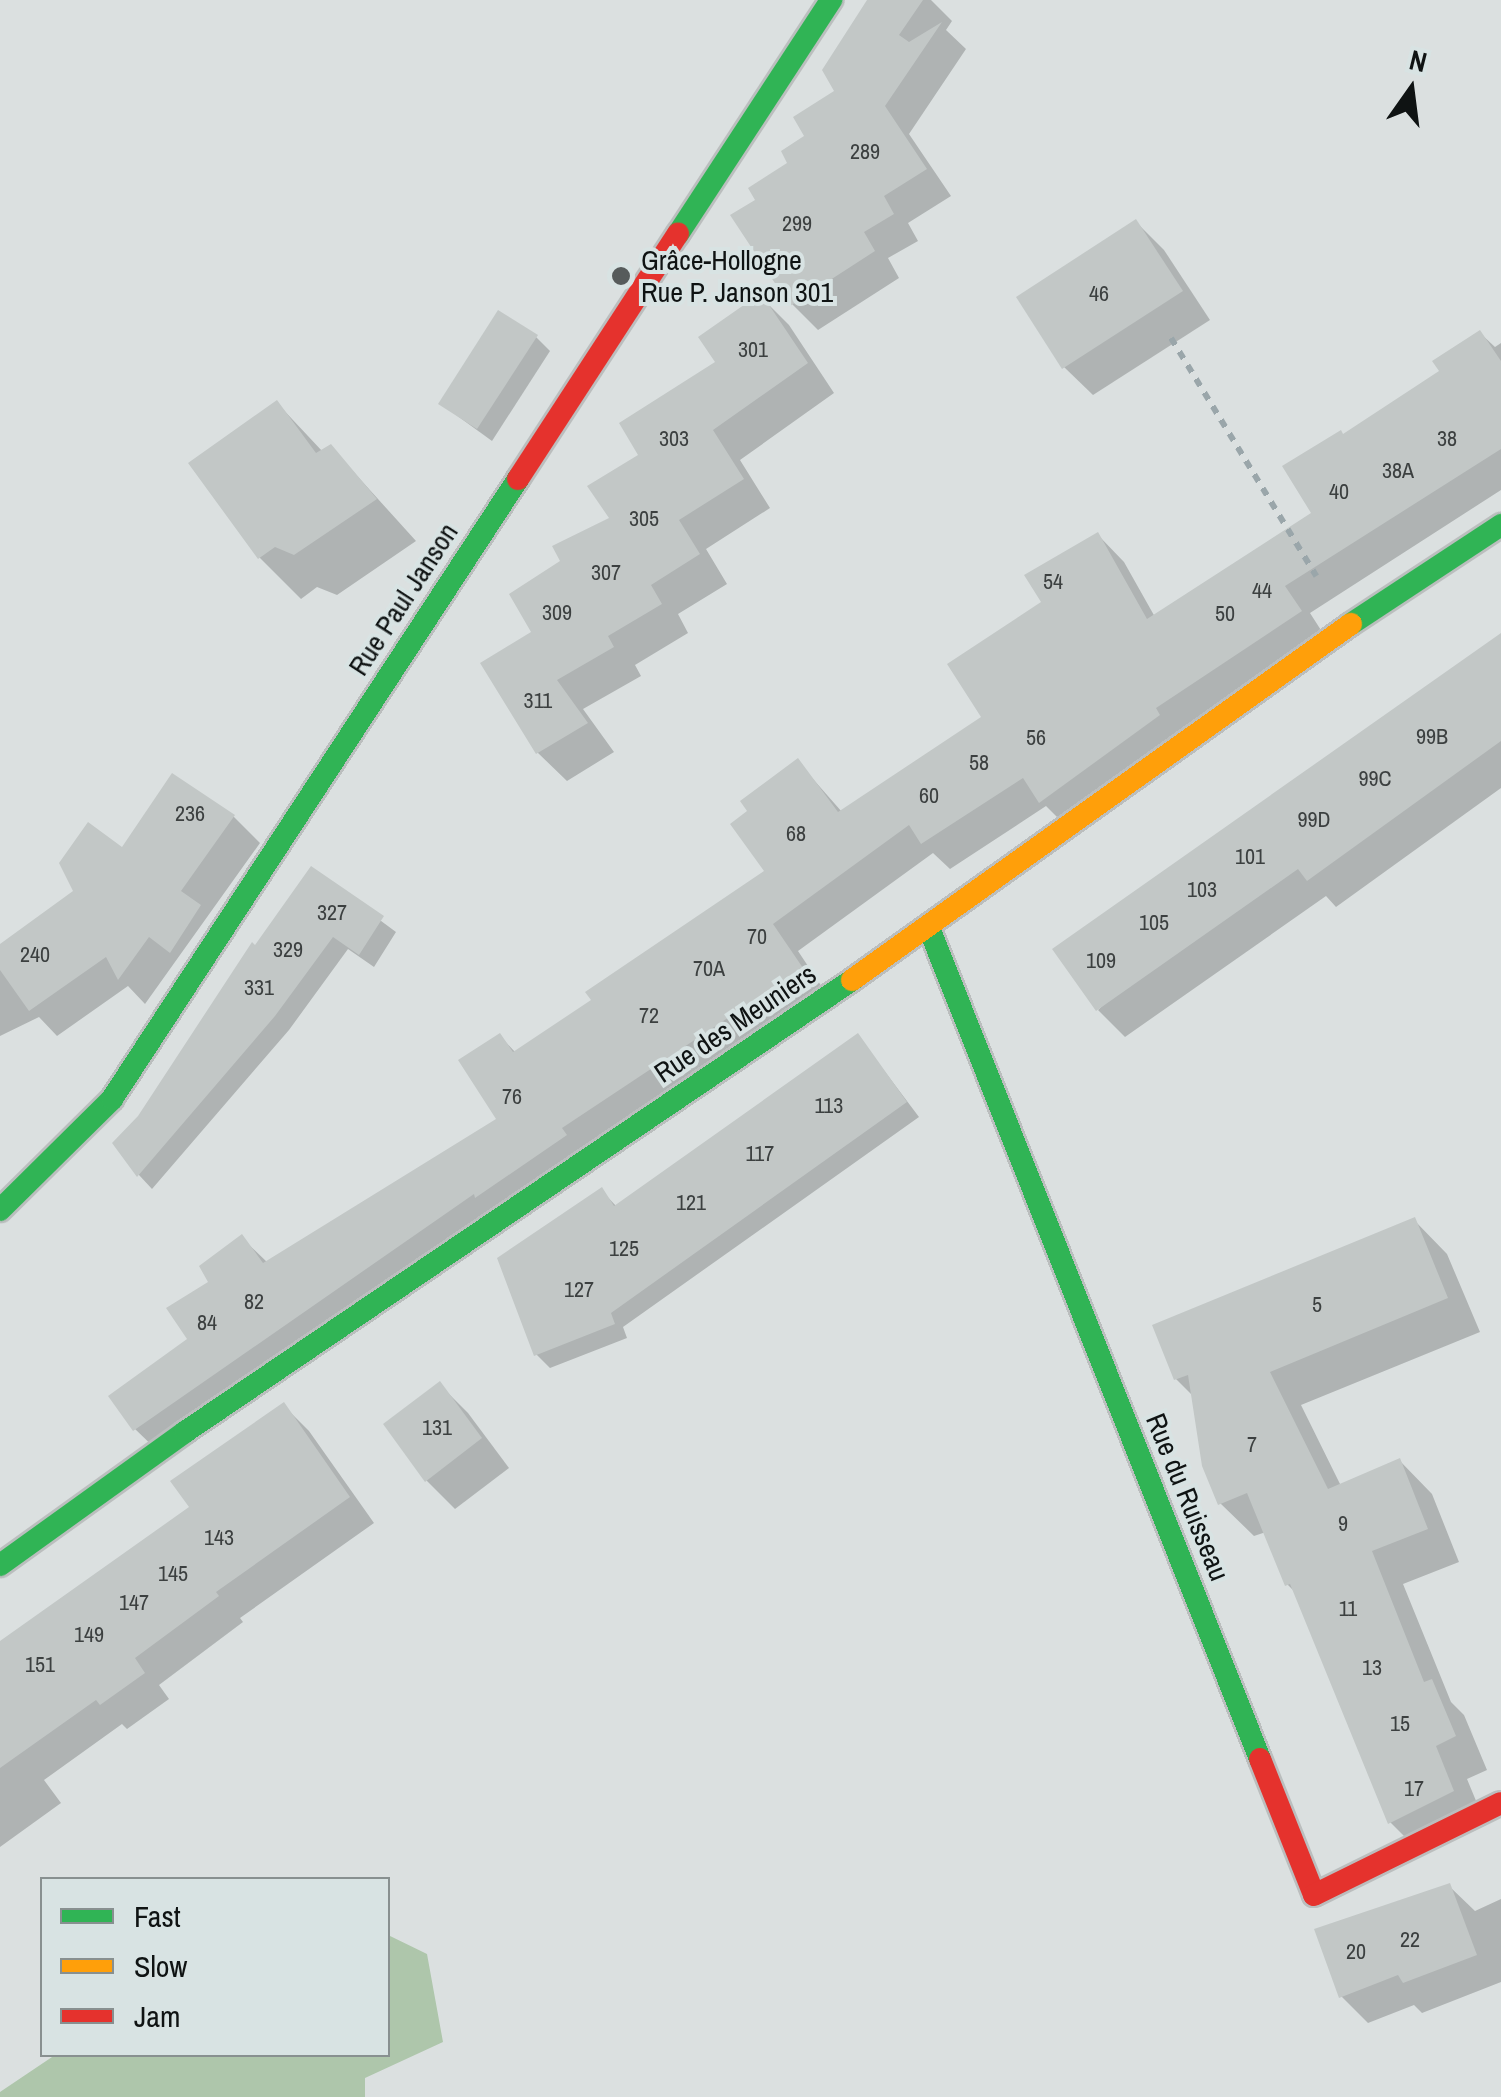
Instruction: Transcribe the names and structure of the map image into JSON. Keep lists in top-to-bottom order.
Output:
{
  "streets": {
    "street": ["Rue Paul Janson", "Rue des Meuniers", "Rue du Ruisseau"]
  },
  "crossings": [
    ["Rue des Meuniers", "Rue du Ruisseau"]
  ],
  "places": ["Grâce-Hollogne Rue P. Janson 301"],
  "house_numbers": [
    "289",
    "299",
    "46",
    "301",
    "303",
    "38",
    "38A",
    "40",
    "305",
    "307",
    "54",
    "44",
    "309",
    "50",
    "311",
    "99B",
    "56",
    "58",
    "99C",
    "60",
    "236",
    "99D",
    "68",
    "101",
    "103",
    "327",
    "105",
    "70",
    "329",
    "240",
    "109",
    "70A",
    "331",
    "72",
    "76",
    "113",
    "117",
    "121",
    "125",
    "127",
    "82",
    "5",
    "84",
    "131",
    "7",
    "9",
    "143",
    "145",
    "147",
    "11",
    "149",
    "151",
    "13",
    "15",
    "17",
    "22",
    "20"
  ],
  "legend": ["Fast", "Slow", "Jam"],
  "north": "top"
}
